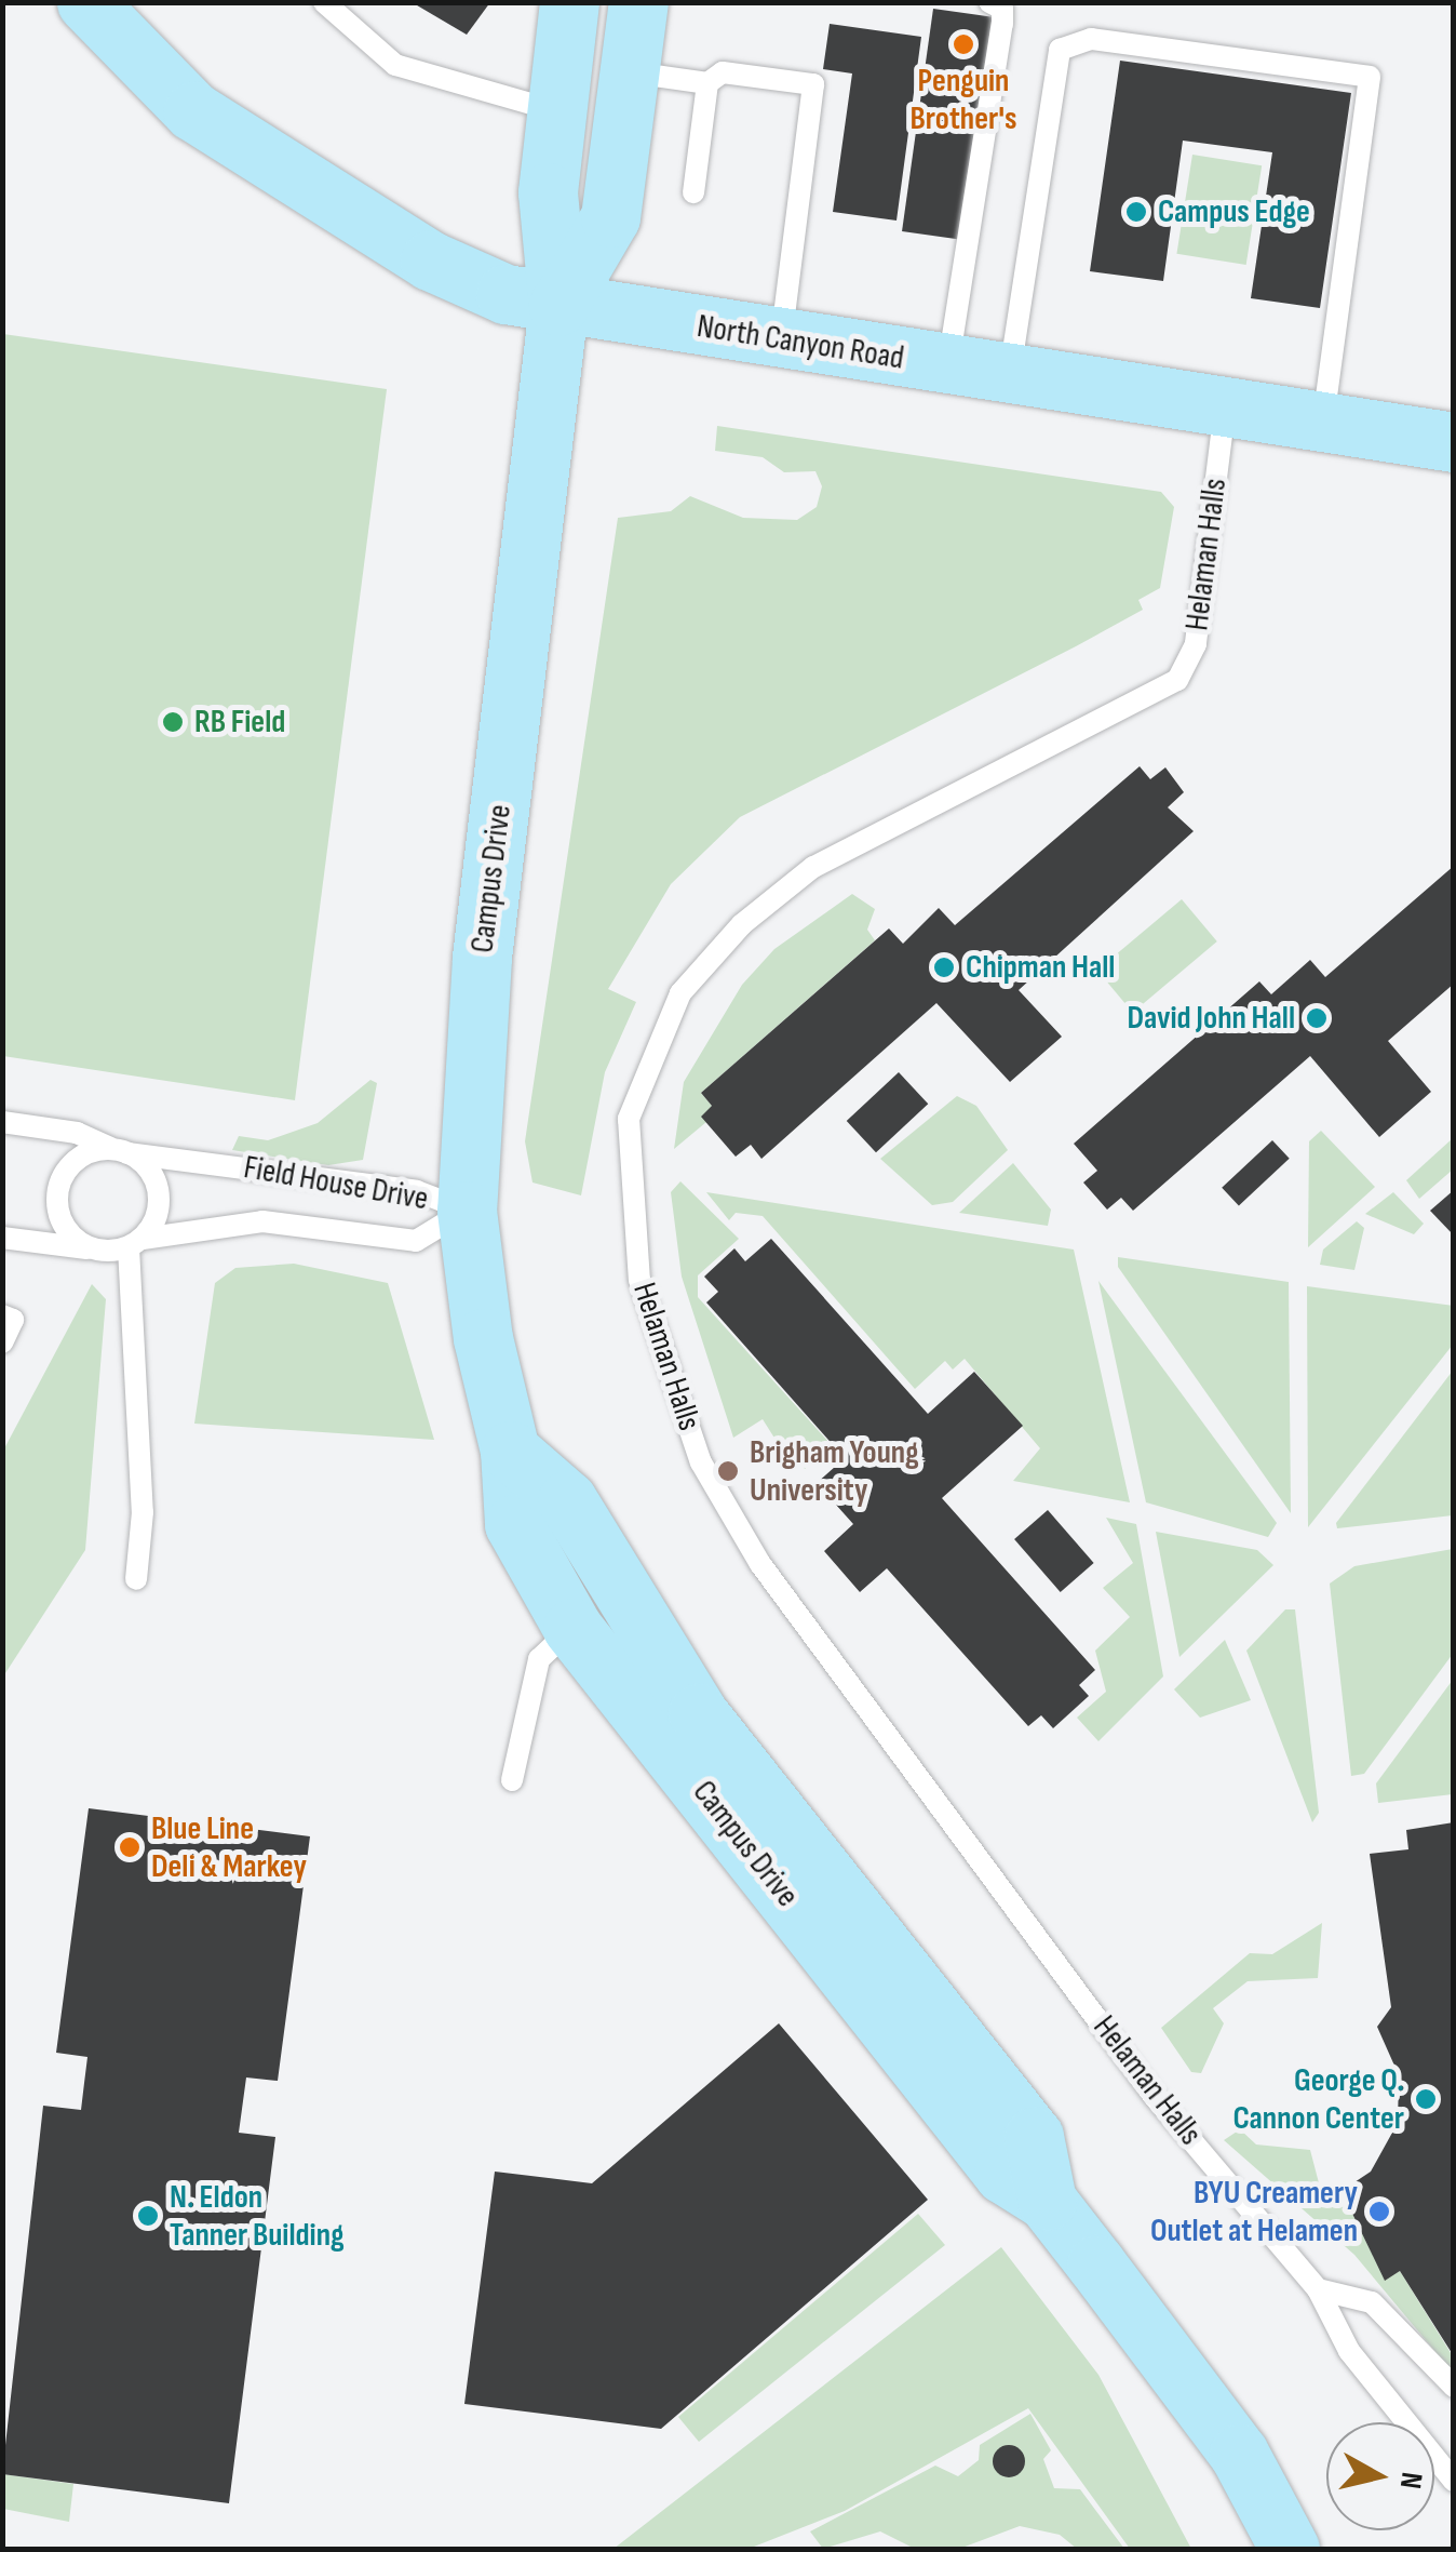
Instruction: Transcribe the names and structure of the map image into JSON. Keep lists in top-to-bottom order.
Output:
{
  "streets": {
    "main road": ["North Canyon Road", "Campus Drive"],
    "lane": ["Helaman Halls", "Field House Drive"]
  },
  "crossings": [
    ["North Canyon Road", "Helaman Halls"],
    ["North Canyon Road", "Campus Drive"],
    ["Campus Drive", "Field House Drive"]
  ],
  "places": [
    "Penguin Brother's",
    "Campus Edge",
    "RB Field",
    "Chipman Hall",
    "David John Hall",
    "Brigham Young University",
    "Blue Line Deli & Markey",
    "George Q. Cannon Center",
    "BYU Creamery Outlet at Helamen",
    "N. Eldon Tanner Building"
  ],
  "north": "right"
}
